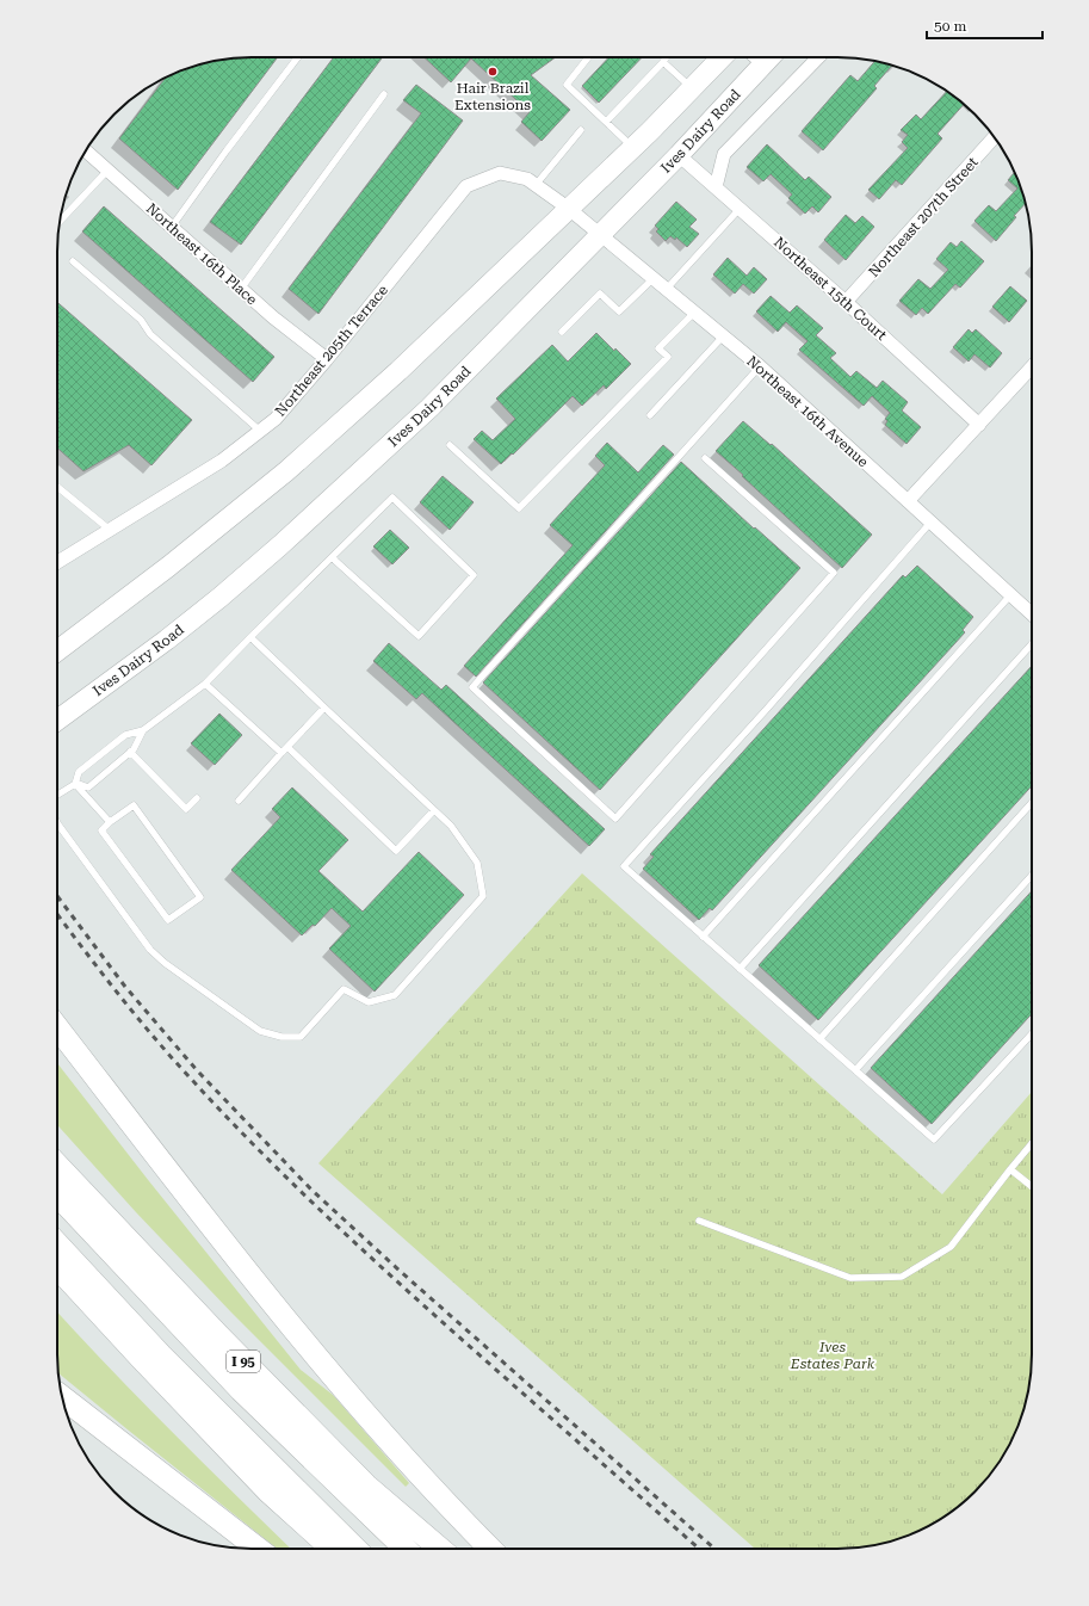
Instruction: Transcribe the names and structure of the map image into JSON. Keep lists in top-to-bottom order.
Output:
{
  "streets": {
    "highway": ["I 95"],
    "main road": ["Ives Dairy Road"],
    "street": [
      "Northeast 207th Street",
      "Northeast 16th Place",
      "Northeast 15th Court",
      "Northeast 205th Terrace",
      "Northeast 16th Avenue"
    ]
  },
  "crossings": [
    ["Ives Dairy Road", "Northeast 15th Court"],
    ["Ives Dairy Road", "Northeast 16th Avenue"],
    ["Northeast 207th Street", "Northeast 15th Court"],
    ["Northeast 16th Place", "Northeast 205th Terrace"],
    ["Northeast 205th Terrace", "Northeast 16th Avenue"]
  ],
  "parks": ["Ives Estates Park"],
  "places": ["Hair Brazil Extensions"],
  "scale_bar": "50 m"
}
